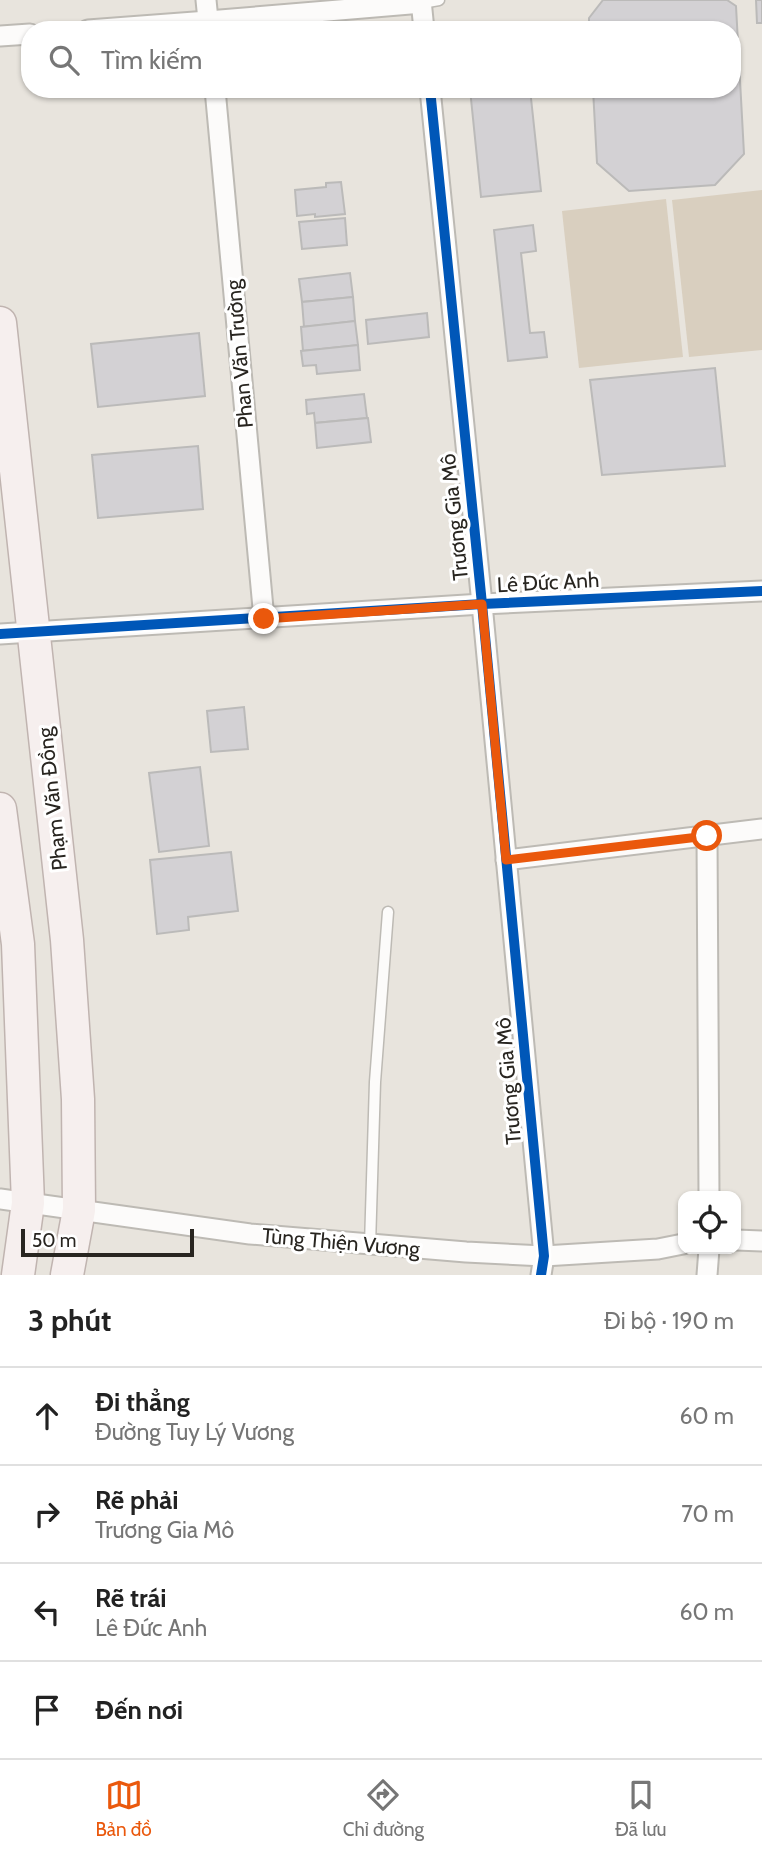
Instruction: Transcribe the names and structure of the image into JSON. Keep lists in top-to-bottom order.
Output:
{
  "streets": {
    "main road": ["Phạm Văn Đồng"],
    "street": [
      "Phan Văn Trường",
      "Trương Gia Mô",
      "Lê Đức Anh",
      "Tùng Thiện Vương"
    ]
  },
  "crossings": [
    ["Phan Văn Trường", "Lê Đức Anh"],
    ["Trương Gia Mô", "Lê Đức Anh"],
    ["Trương Gia Mô", "Tùng Thiện Vương"],
    ["Lê Đức Anh", "Phạm Văn Đồng"],
    ["Phạm Văn Đồng", "Tùng Thiện Vương"]
  ],
  "scale_bar": "50 m",
  "page": {
    "search": "Tìm kiếm",
    "scale": "50 m",
    "heading": ["3 phút", "Đi bộ · 190 m"],
    "list": [
      ["Đi thẳng", "Đường Tuy Lý Vương", "60 m"],
      ["Rẽ phải", "Trương Gia Mô", "70 m"],
      ["Rẽ trái", "Lê Đức Anh", "60 m"],
      "Đến nơi"
    ],
    "nav": ["Bản đồ", "Chỉ đường", "Đã lưu"]
  }
}
